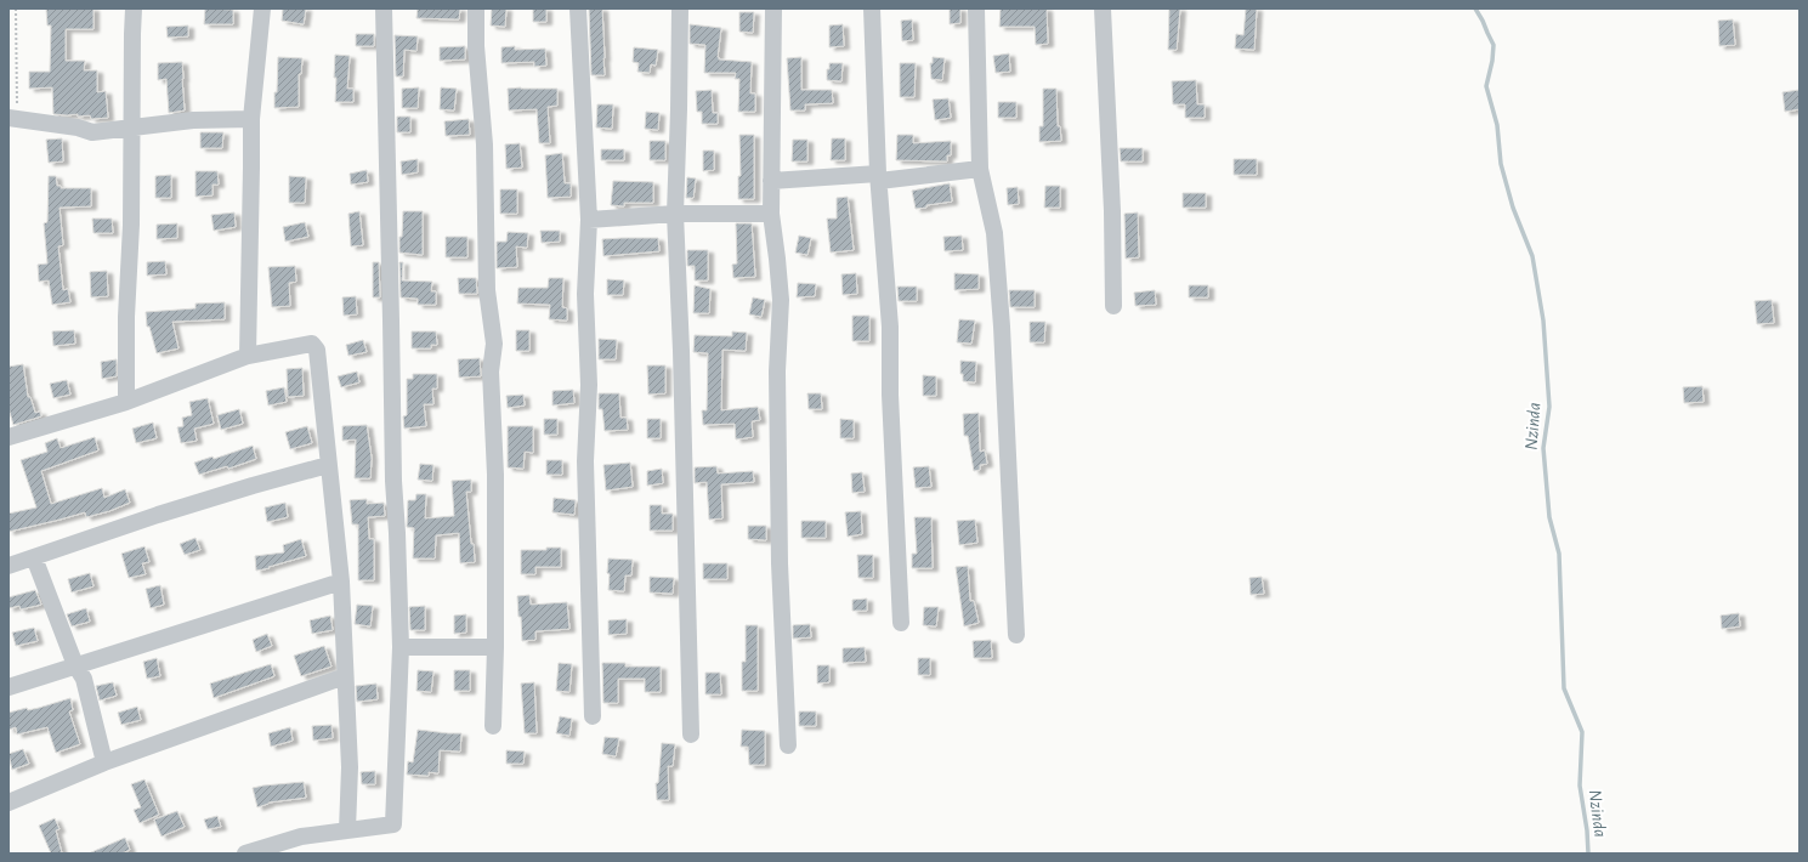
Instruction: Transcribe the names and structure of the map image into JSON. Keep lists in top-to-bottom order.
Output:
{
  "water": ["Nzinda"]
}
